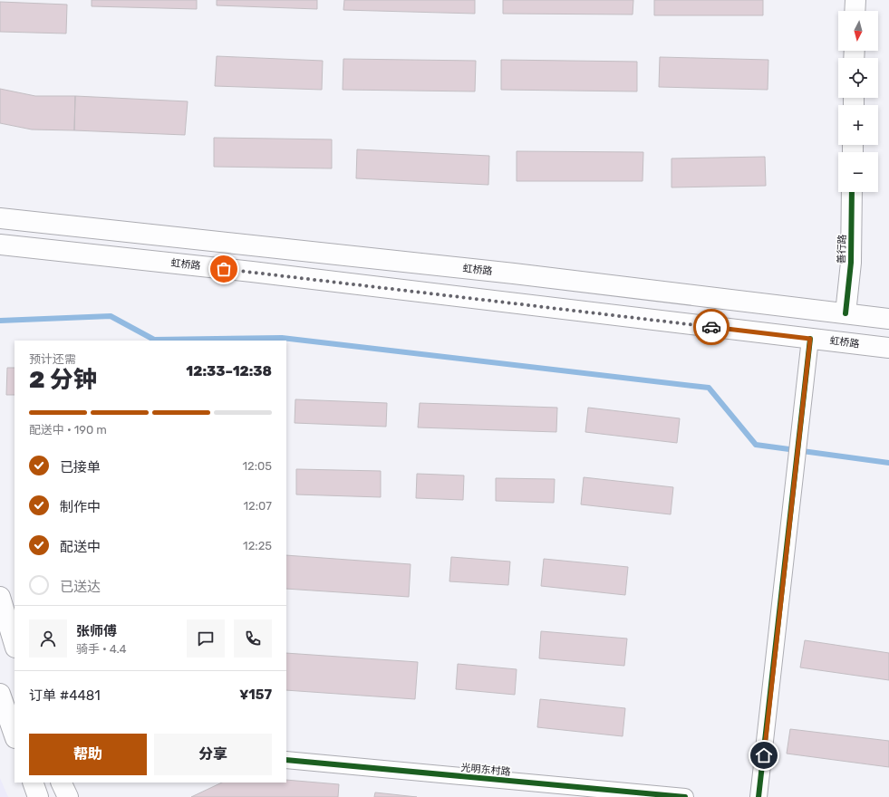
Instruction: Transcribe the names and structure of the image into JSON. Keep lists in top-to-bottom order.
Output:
{
  "streets": {
    "main road": ["善行路", "虹桥路"],
    "street": ["光明东村路"]
  },
  "crossings": [
    ["善行路", "虹桥路"]
  ],
  "north": "bottom",
  "page": {
    "map_buttons": ["+", "−"],
    "heading": ["2 分钟", "预计还需", "12:33–12:38"],
    "panel": [
      "张师傅",
      "骑手 · 4.4",
      "订单 #4481",
      "¥157"
    ],
    "bar": "配送中 · 190 m",
    "list": [
      ["已接单", "12:05"],
      ["制作中", "12:07"],
      ["配送中", "12:25"],
      "已送达"
    ],
    "buttons": ["帮助", "分享"]
  }
}
